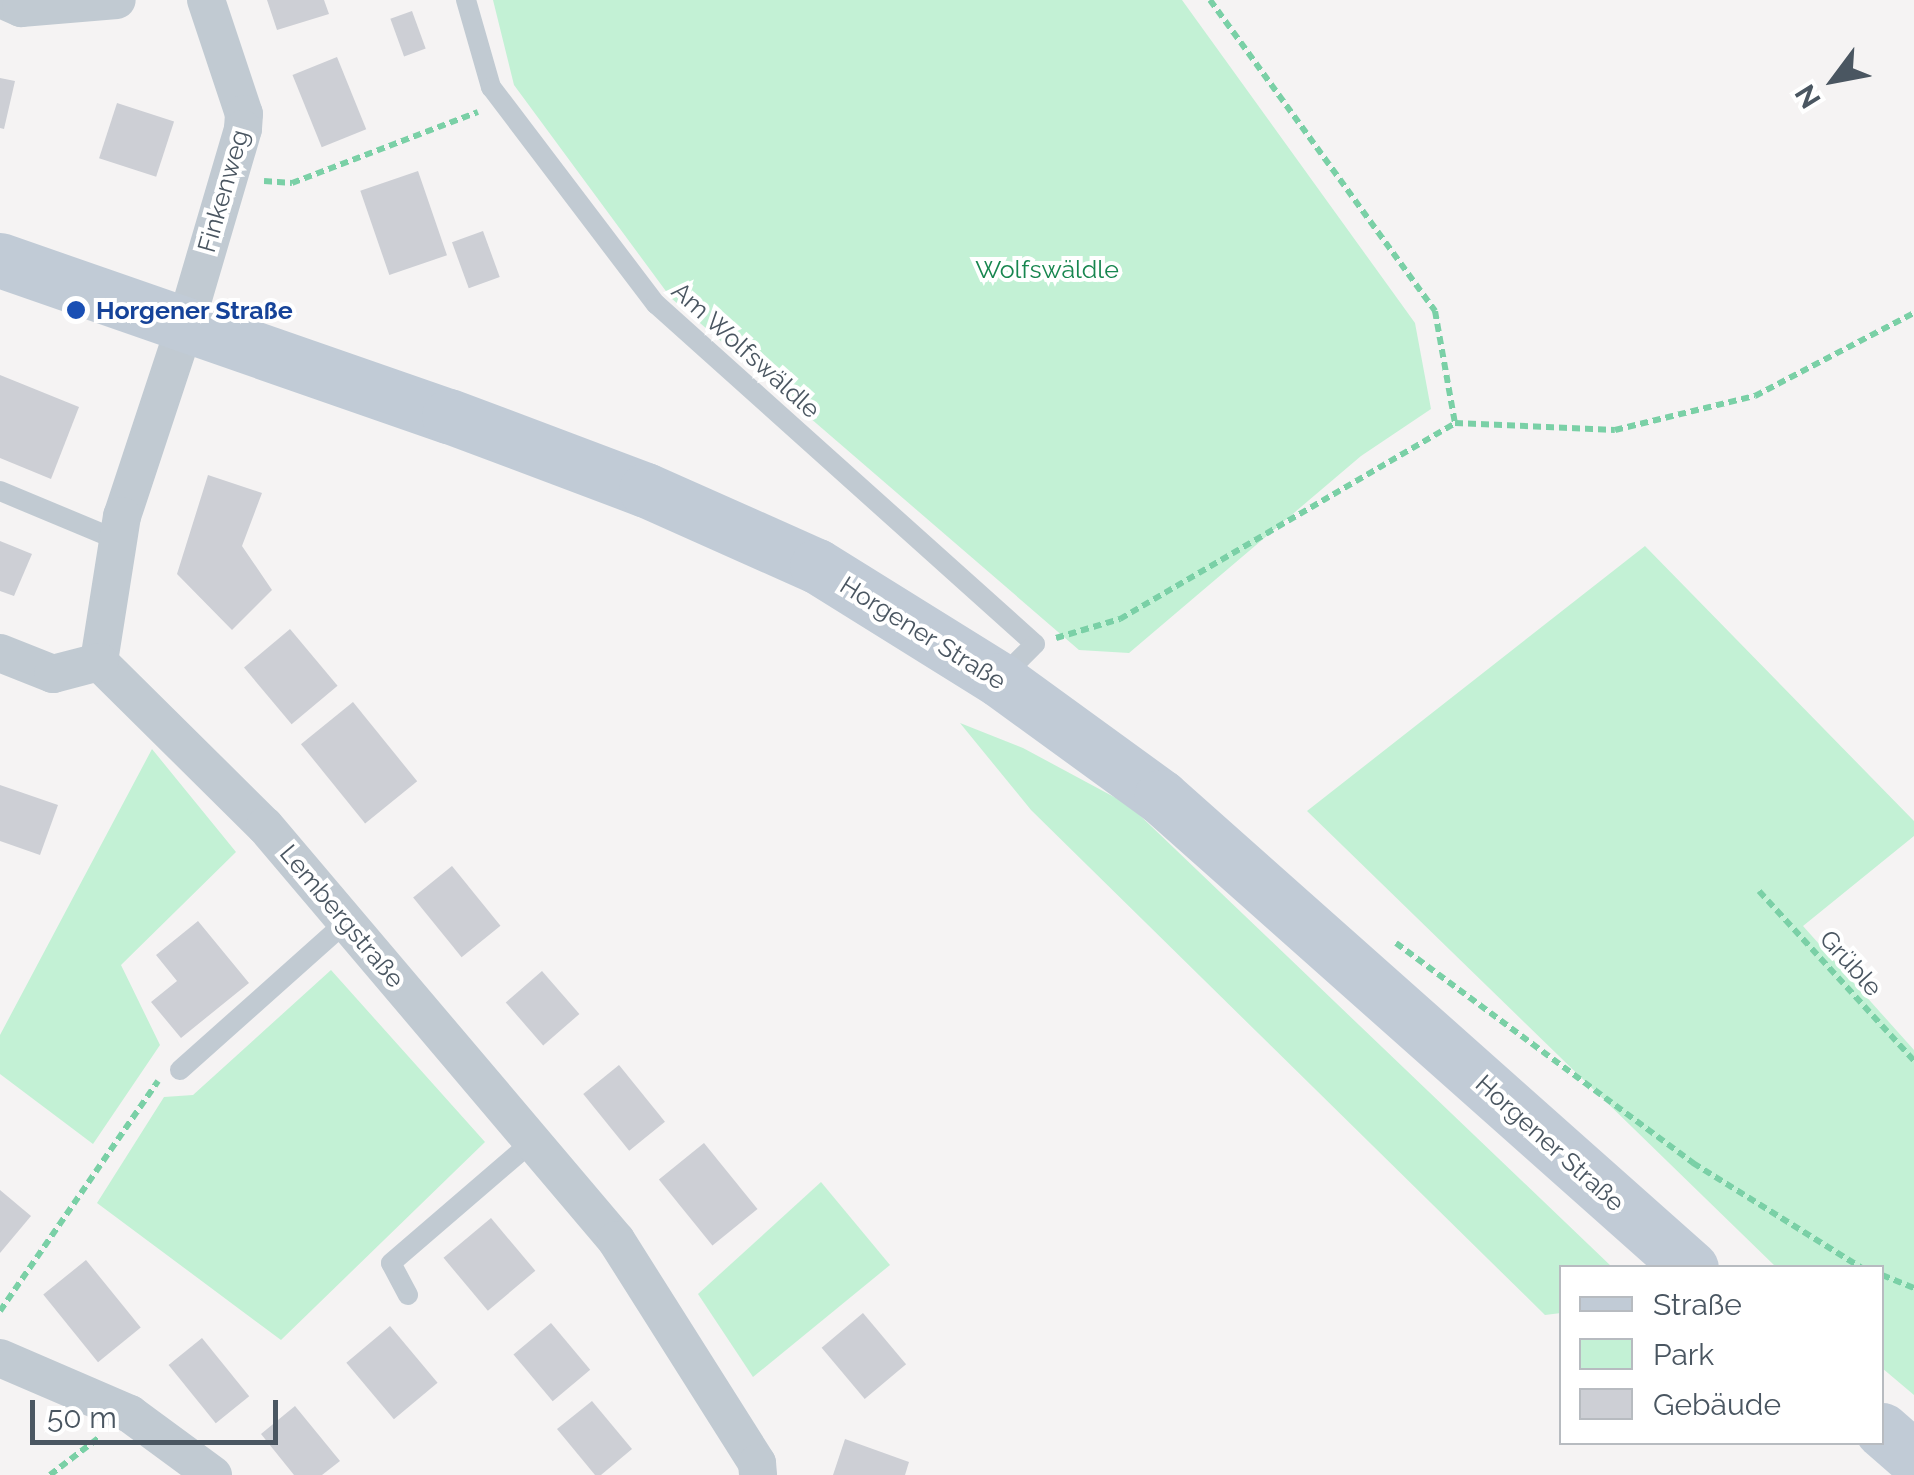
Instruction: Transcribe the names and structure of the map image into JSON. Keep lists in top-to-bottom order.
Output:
{
  "streets": {
    "street": ["Finkenweg", "Horgener Straße", "Lembergstraße"],
    "lane": ["Am Wolfswäldle"],
    "path": ["Grüble"]
  },
  "crossings": [
    ["Finkenweg", "Horgener Straße"],
    ["Am Wolfswäldle", "Horgener Straße"]
  ],
  "parks": ["Wolfswäldle"],
  "places": ["Horgener Straße"],
  "legend": ["Straße", "Park", "Gebäude"],
  "scale_bar": "50 m",
  "north": "bottom left"
}
